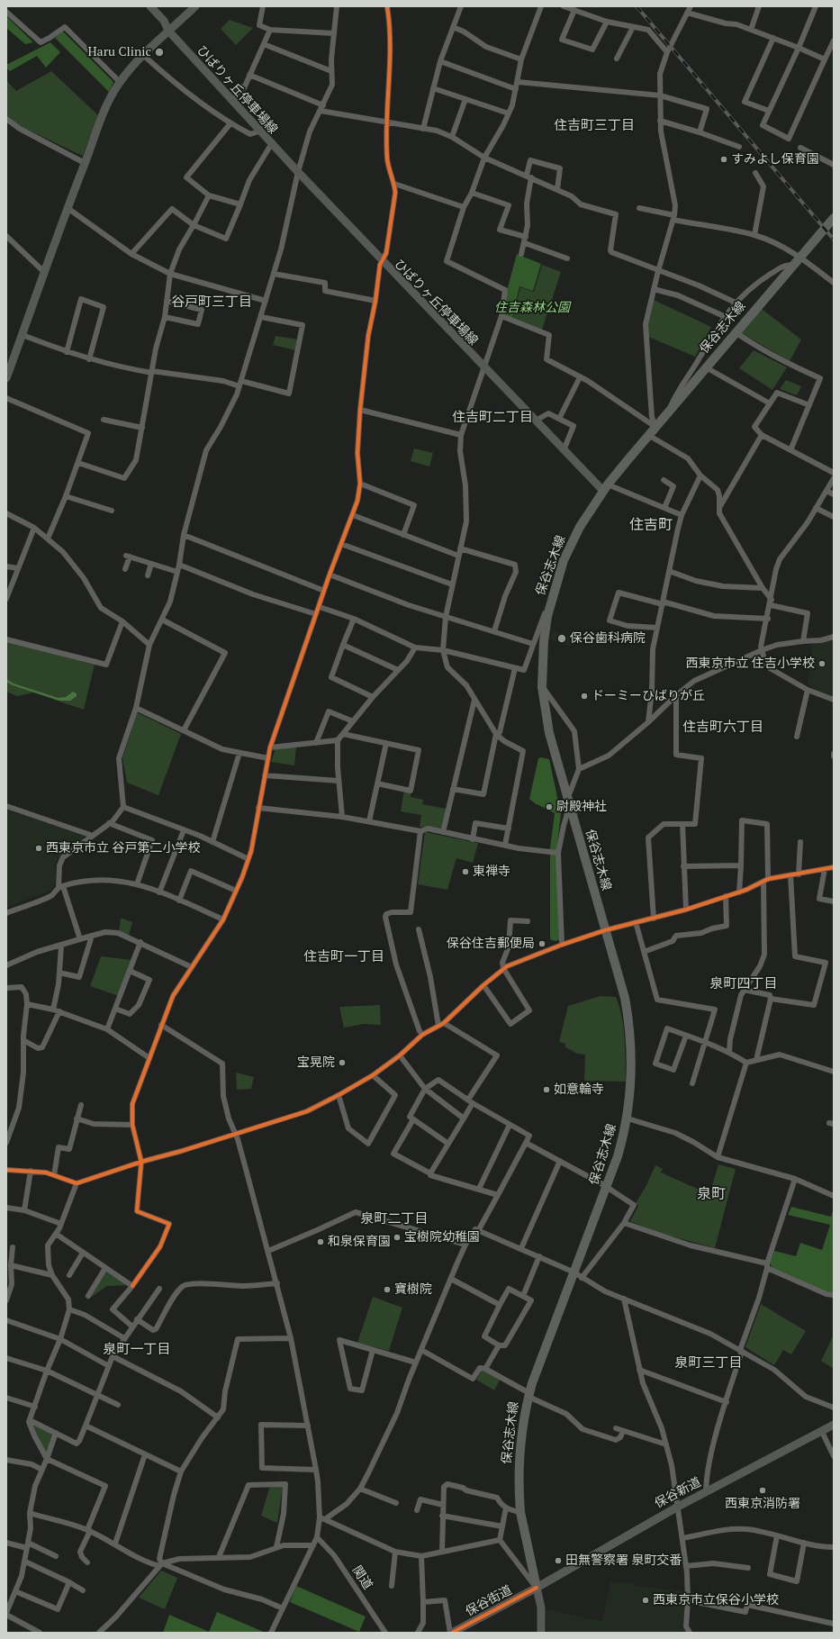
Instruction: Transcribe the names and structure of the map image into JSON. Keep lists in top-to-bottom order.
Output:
{
  "streets": {
    "main road": [
      "ひばりヶ丘停車場線",
      "保谷志木線",
      "保谷新道",
      "保谷街道"
    ],
    "street": ["関道"]
  },
  "crossings": [
    ["ひばりヶ丘停車場線", "保谷志木線"],
    ["保谷志木線", "保谷新道"],
    ["保谷志木線", "保谷街道"],
    ["保谷新道", "保谷街道"]
  ],
  "districts": [
    "住吉町三丁目",
    "谷戸町三丁目",
    "住吉町二丁目",
    "住吉町",
    "住吉町六丁目",
    "住吉町一丁目",
    "泉町四丁目",
    "泉町",
    "泉町二丁目",
    "泉町一丁目",
    "泉町三丁目"
  ],
  "parks": ["住吉森林公園"],
  "places": [
    "Haru Clinic",
    "すみよし保育園",
    "保谷歯科病院",
    "西東京市立 住吉小学校",
    "ドーミーひばりが丘",
    "尉殿神社",
    "西東京市立 谷戸第二小学校",
    "東禅寺",
    "保谷住吉郵便局",
    "宝晃院",
    "如意輪寺",
    "宝樹院幼稚園",
    "和泉保育園",
    "寶樹院",
    "西東京消防署",
    "田無警察署 泉町交番",
    "西東京市立保谷小学校"
  ]
}
